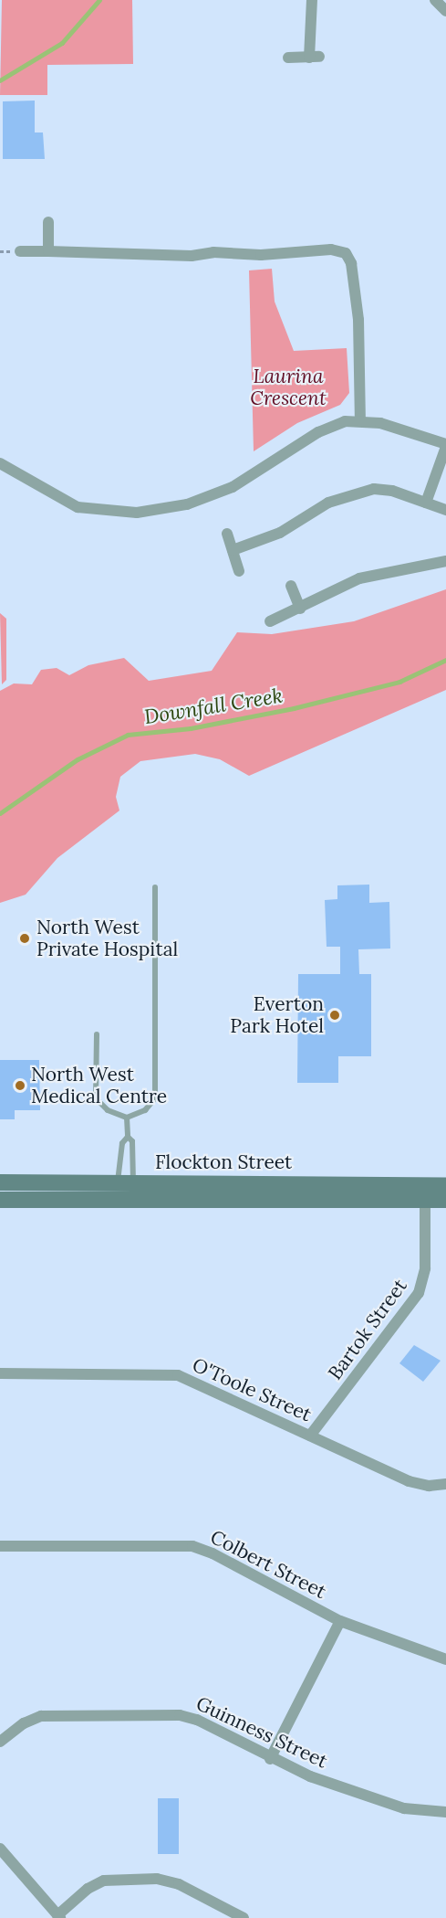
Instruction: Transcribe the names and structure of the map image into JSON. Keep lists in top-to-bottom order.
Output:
{
  "streets": {
    "street": [
      "Flockton Street",
      "Bartok Street",
      "O'Toole Street",
      "Colbert Street",
      "Guinness Street"
    ]
  },
  "crossings": [
    ["Flockton Street", "Bartok Street"],
    ["Bartok Street", "O'Toole Street"]
  ],
  "water": ["Downfall Creek"],
  "parks": ["Laurina Crescent"],
  "places": ["North West Private Hospital", "Everton Park Hotel", "North West Medical Centre"]
}
